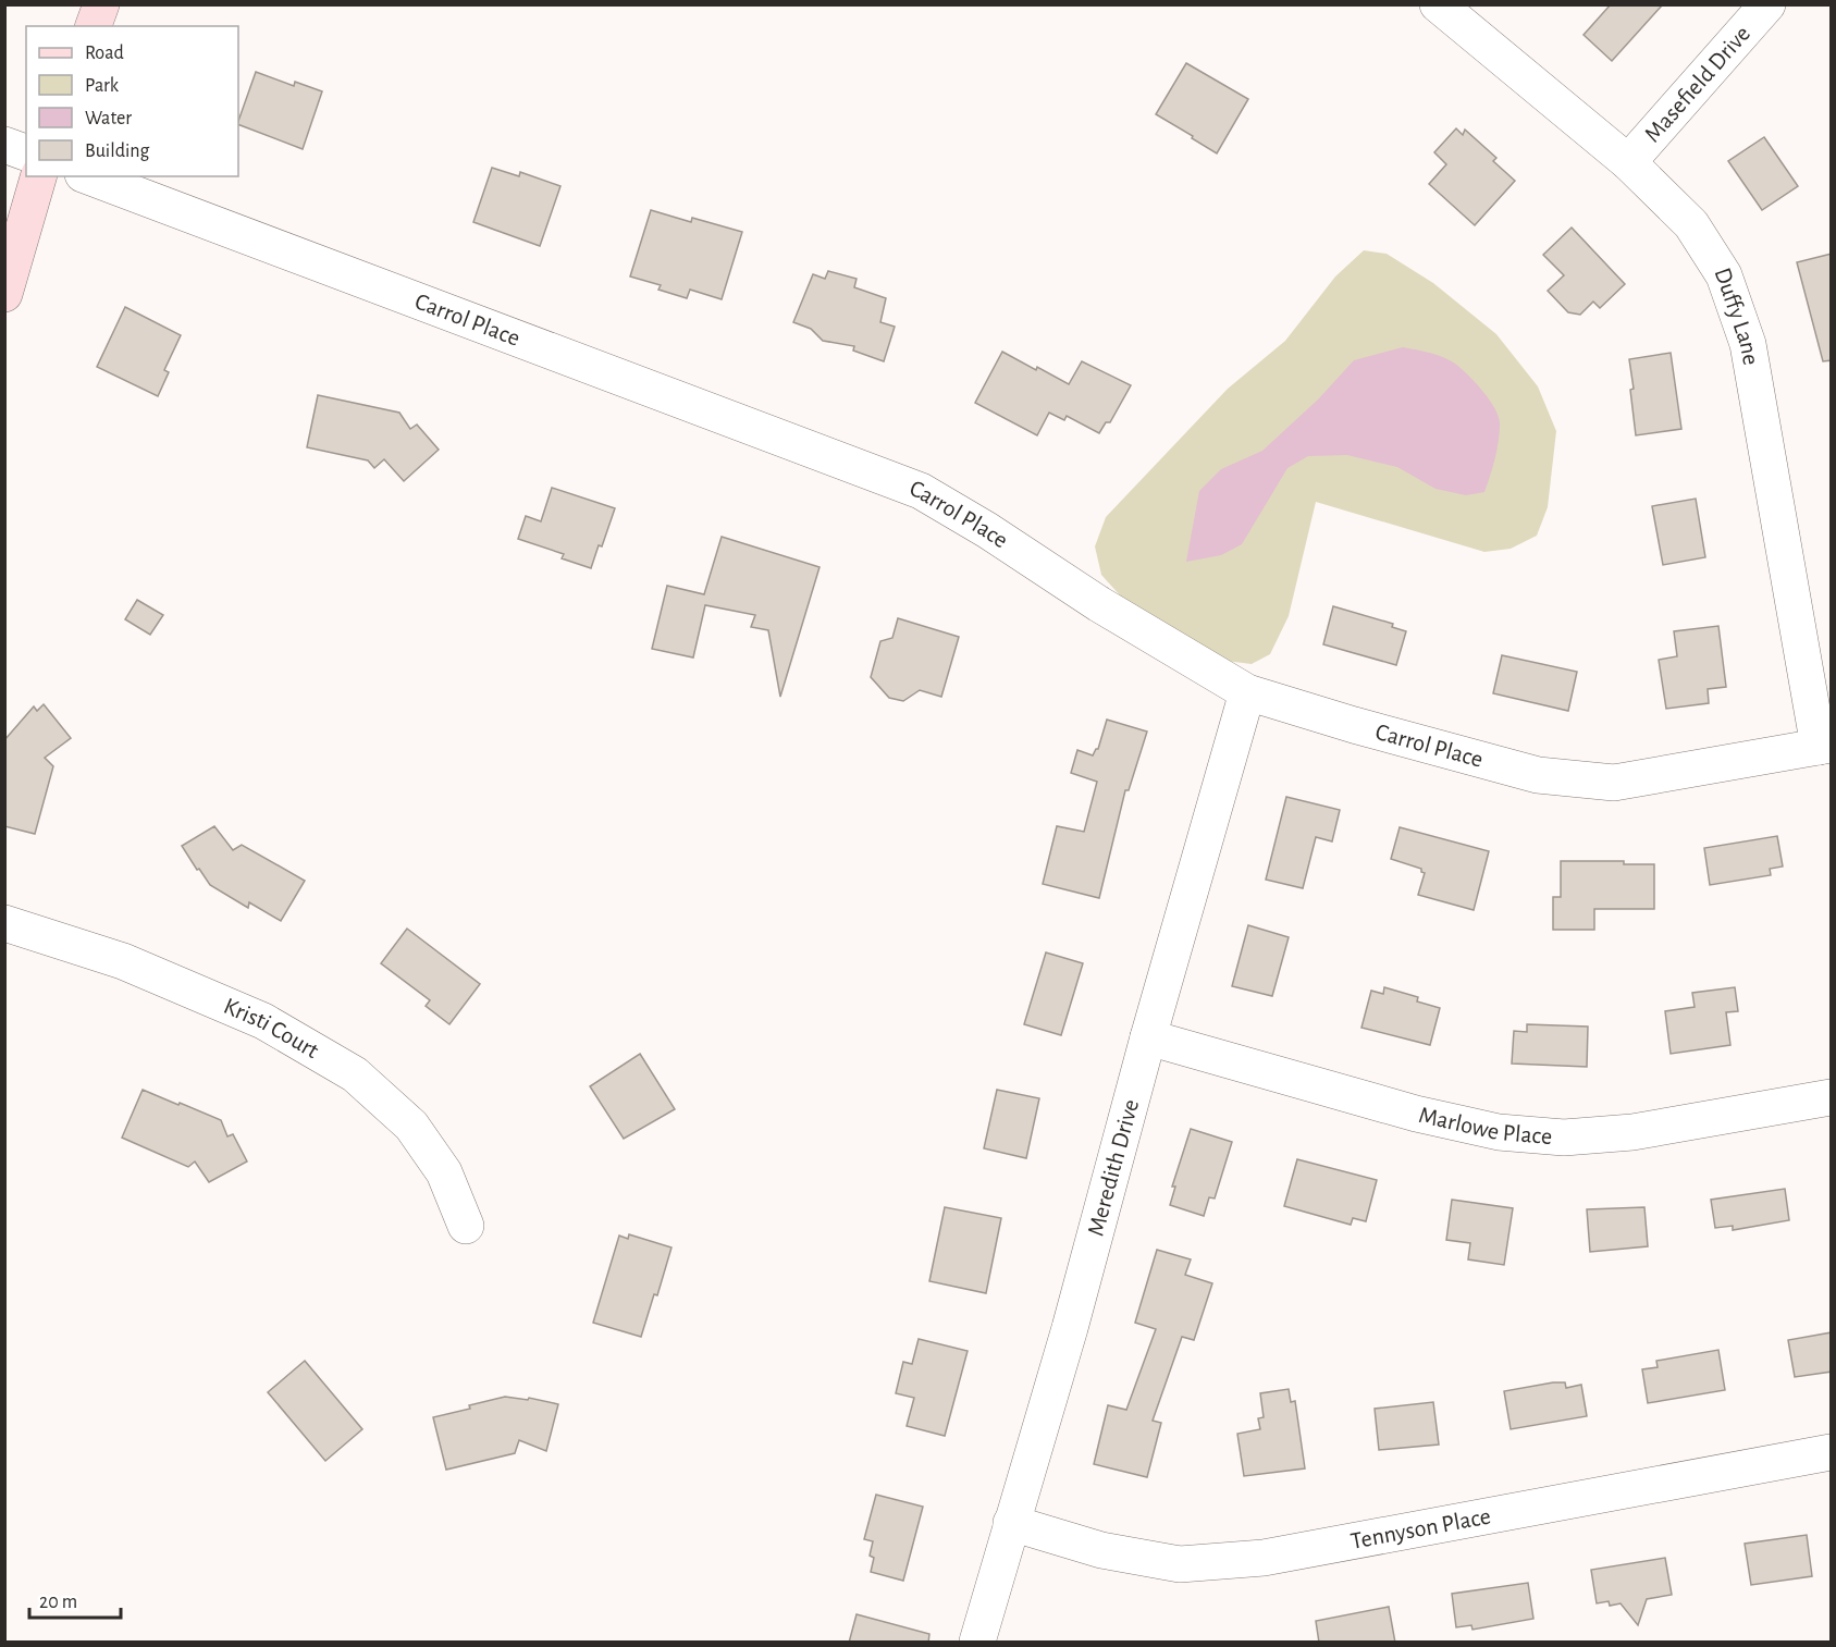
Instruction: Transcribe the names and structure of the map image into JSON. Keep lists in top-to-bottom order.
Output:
{
  "streets": {
    "street": [
      "Masefield Drive",
      "Duffy Lane",
      "Carrol Place",
      "Kristi Court",
      "Marlowe Place",
      "Meredith Drive",
      "Tennyson Place"
    ]
  },
  "crossings": [
    ["Masefield Drive", "Duffy Lane"],
    ["Duffy Lane", "Carrol Place"],
    ["Carrol Place", "Meredith Drive"],
    ["Marlowe Place", "Meredith Drive"],
    ["Meredith Drive", "Tennyson Place"]
  ],
  "legend": [
    "Road",
    "Park",
    "Water",
    "Building"
  ],
  "scale_bar": "20 m"
}
